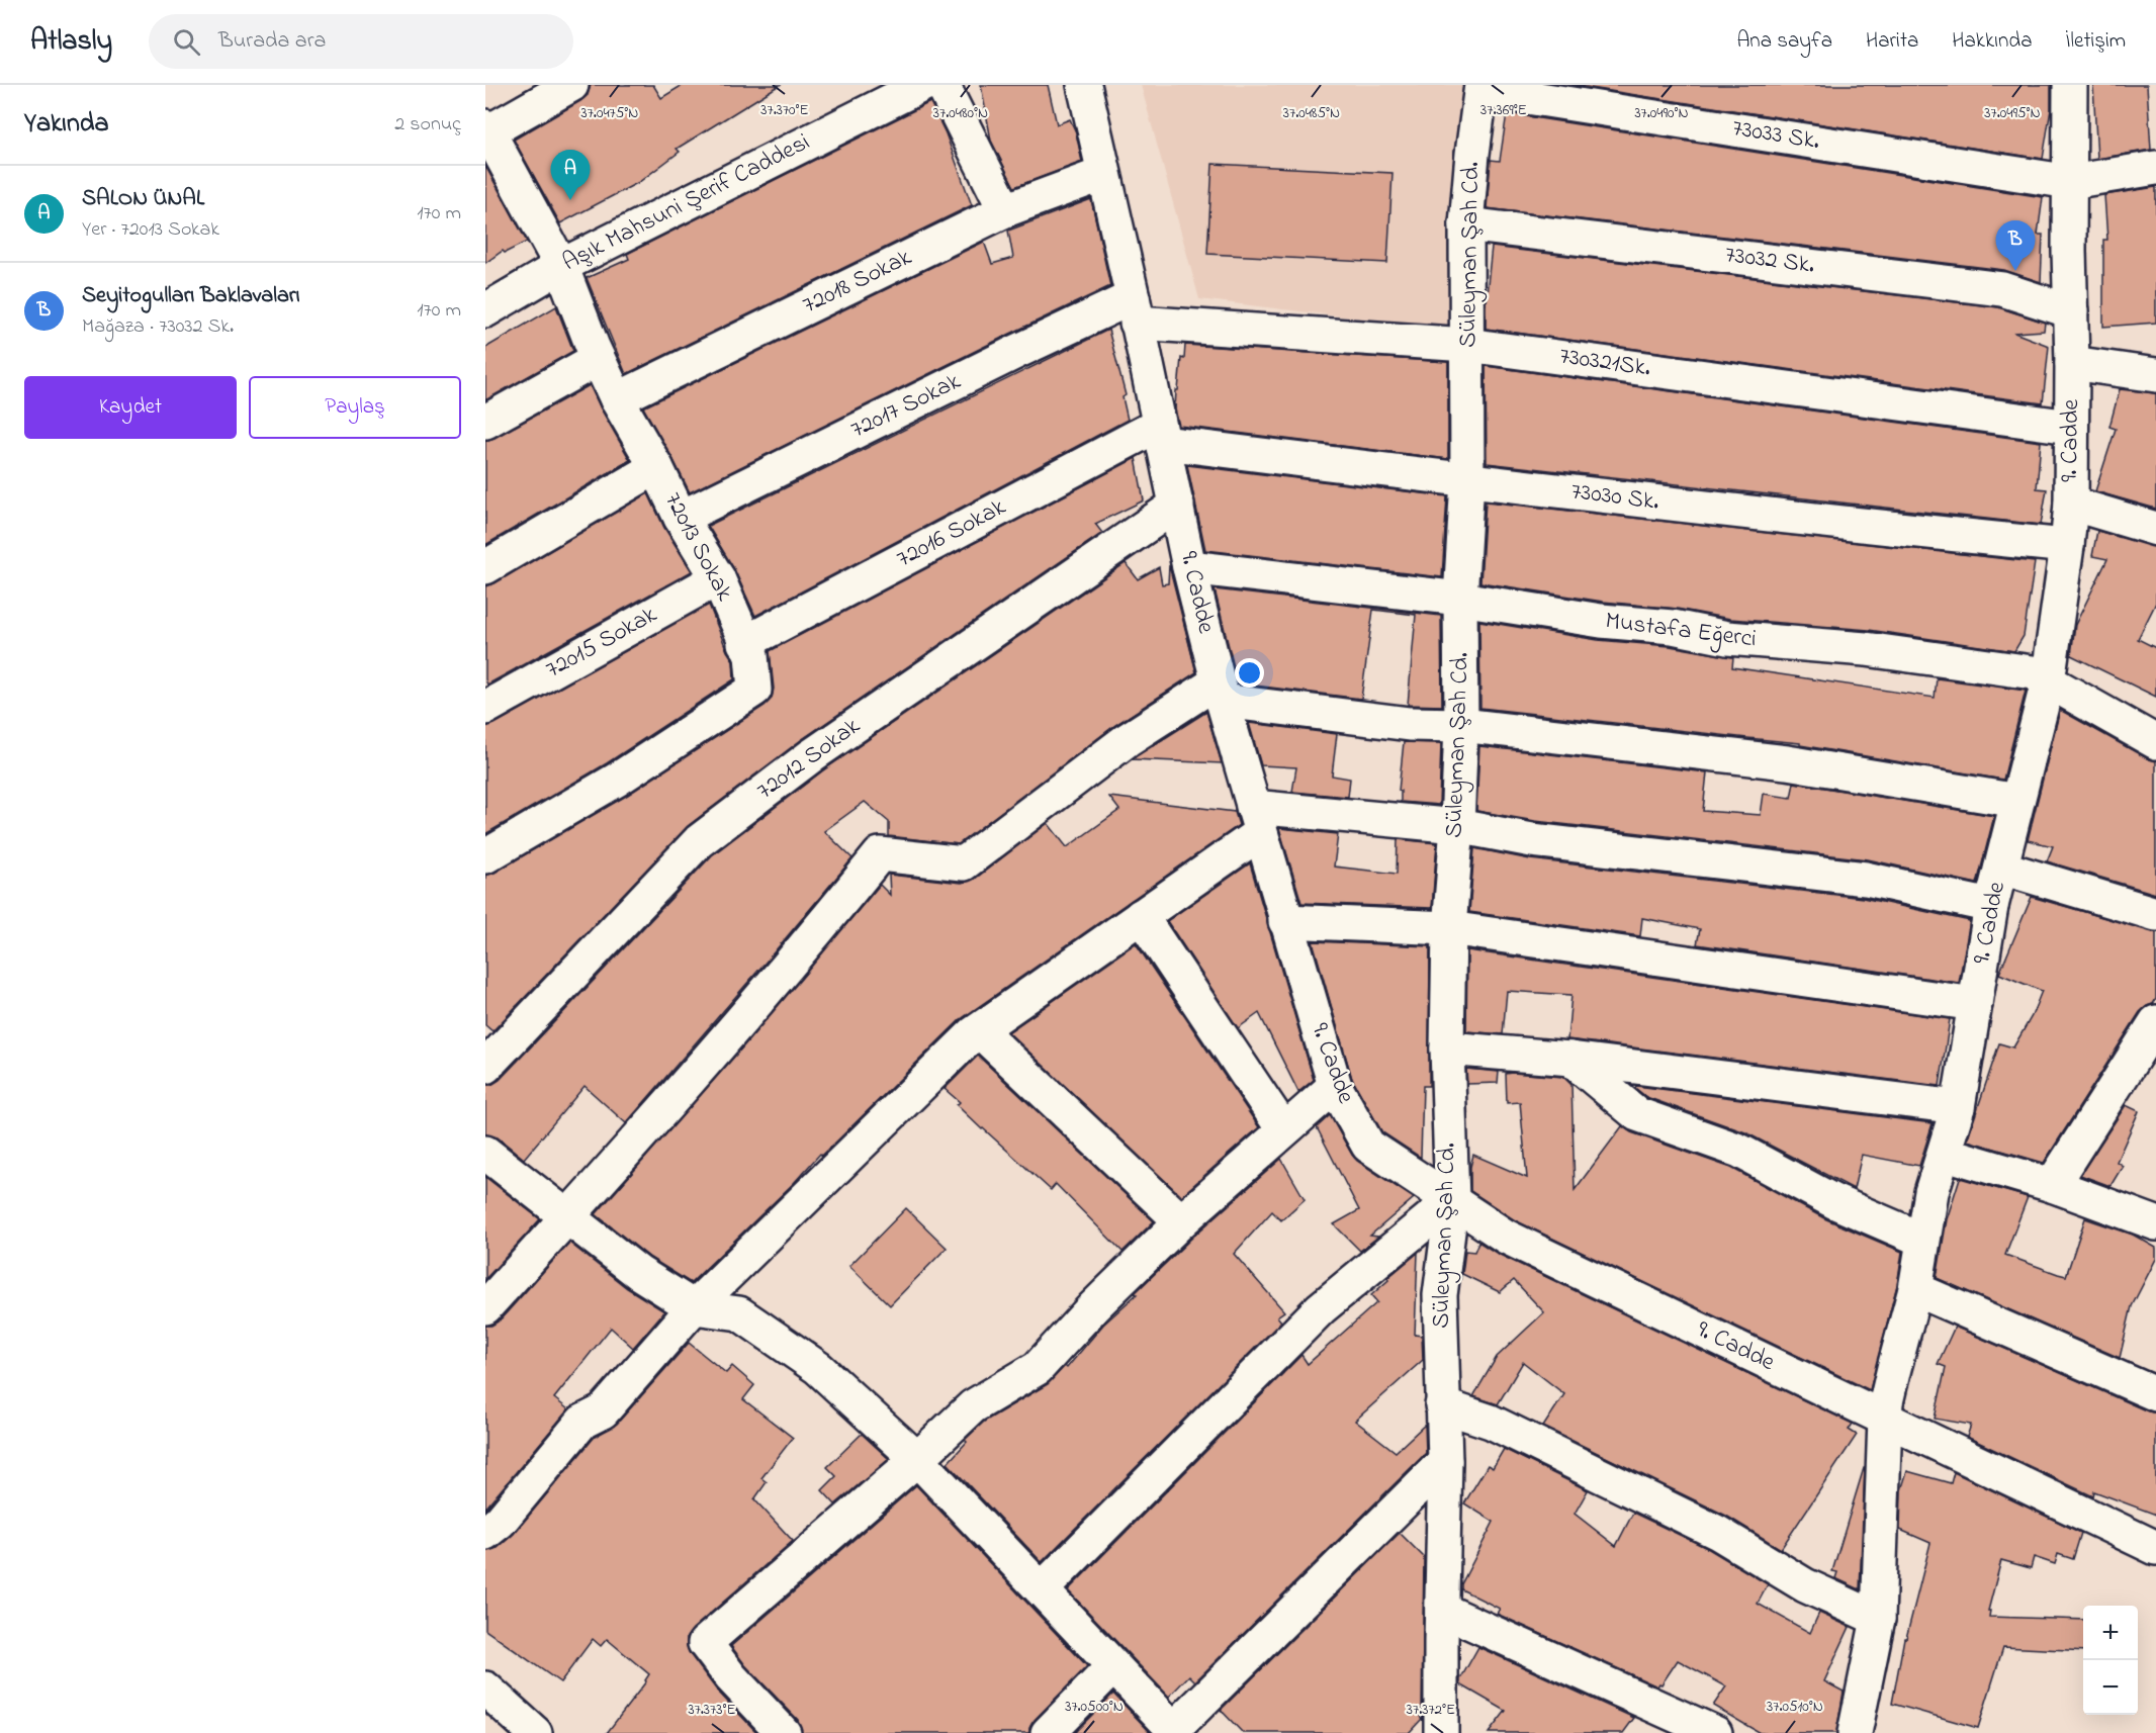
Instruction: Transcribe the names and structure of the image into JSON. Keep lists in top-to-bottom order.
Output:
{
  "streets": {
    "street": [
      "73033 Sk.",
      "Aşık Mahsuni Şerif Caddesi",
      "Süleyman Şah Cd.",
      "73032 Sk.",
      "72018 Sokak",
      "730321Sk.",
      "72017 Sokak",
      "9. Cadde",
      "73030 Sk.",
      "72016 Sokak",
      "72013 Sokak",
      "Mustafa Eğerci",
      "72015 Sokak",
      "72012 Sokak"
    ]
  },
  "crossings": [
    ["73033 Sk.", "Süleyman Şah Cd."],
    ["73033 Sk.", "9. Cadde"],
    ["Aşık Mahsuni Şerif Caddesi", "72013 Sokak"],
    ["Süleyman Şah Cd.", "73032 Sk."],
    ["Süleyman Şah Cd.", "730321Sk."],
    ["Süleyman Şah Cd.", "9. Cadde"],
    ["Süleyman Şah Cd.", "73030 Sk."],
    ["Süleyman Şah Cd.", "Mustafa Eğerci"],
    ["73032 Sk.", "9. Cadde"],
    ["72018 Sokak", "9. Cadde"],
    ["72018 Sokak", "72013 Sokak"],
    ["730321Sk.", "72017 Sokak"],
    ["730321Sk.", "9. Cadde"],
    ["72017 Sokak", "9. Cadde"],
    ["72017 Sokak", "72013 Sokak"],
    ["9. Cadde", "73030 Sk."],
    ["9. Cadde", "72016 Sokak"],
    ["9. Cadde", "Mustafa Eğerci"],
    ["9. Cadde", "72012 Sokak"],
    ["73030 Sk.", "72016 Sokak"],
    ["72016 Sokak", "72013 Sokak"],
    ["72013 Sokak", "72015 Sokak"]
  ],
  "page": {
    "header": "Atlasly",
    "search": "Burada ara",
    "nav": [
      "Ana sayfa",
      "Harita",
      "Hakkında",
      "İletişim"
    ],
    "heading": ["Yakında", "2 sonuç"],
    "pins": ["A", "B"],
    "list": [
      {
        "mark": "A",
        "name": "SALON ÜNAL",
        "note": "Yer · 72013 Sokak",
        "value": "170 m"
      },
      {
        "mark": "B",
        "name": "Seyitogulları Baklavaları",
        "note": "Mağaza · 73032 Sk.",
        "value": "170 m"
      }
    ],
    "buttons": ["Kaydet", "Paylaş"],
    "map_buttons": ["+", "−"]
  },
  "coordinates": [
    "37.370°E",
    "37.369°E",
    "37.0480°N",
    "37.0490°N",
    "37.0475°N",
    "37.0485°N",
    "37.0495°N",
    "37.0500°N",
    "37.0510°N",
    "37.373°E",
    "37.372°E"
  ]
}
